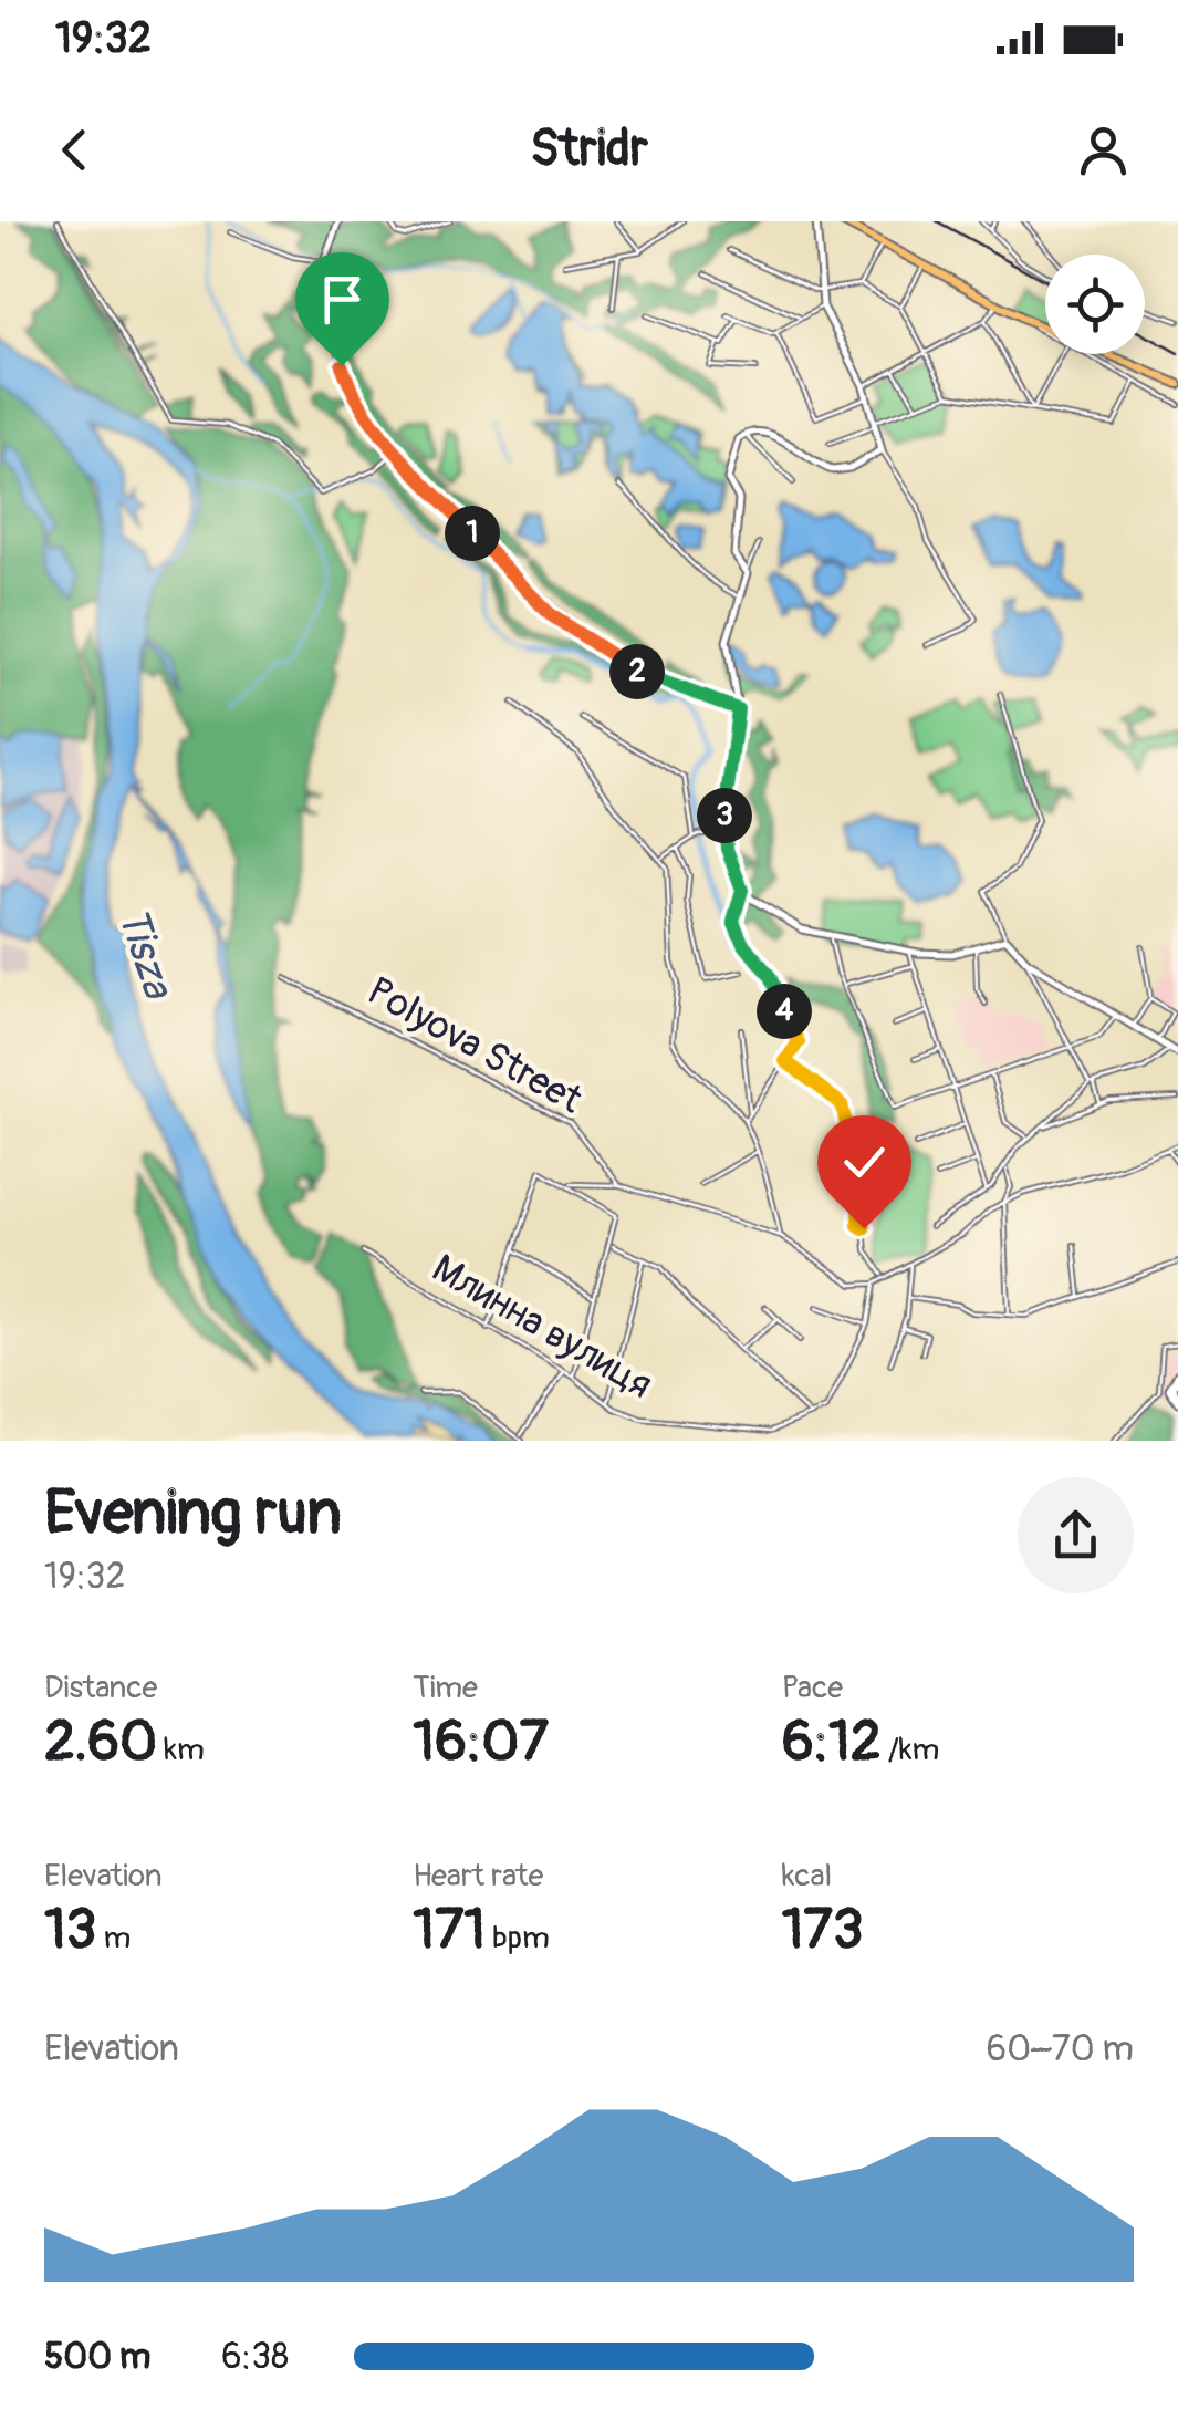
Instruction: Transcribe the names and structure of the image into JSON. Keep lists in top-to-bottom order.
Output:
{
  "streets": {
    "street": ["Polyova Street", "Млинна вулиця"]
  },
  "water": ["Tisza"],
  "page": {
    "status": "19:32",
    "header": "Stridr",
    "pins": [
      "1",
      "2",
      "3",
      "4"
    ],
    "heading": ["Evening run", "19:32"],
    "stats": [
      ["Distance", "2.60 km"],
      ["Time", "16:07"],
      ["Pace", "6:12 /km"],
      ["Elevation", "13 m"],
      ["Heart rate", "171 bpm"],
      ["kcal", "173"]
    ],
    "chart": ["Elevation", "60–70 m"],
    "list": [
      {
        "name": "500 m",
        "note": "6:38"
      }
    ]
  }
}
